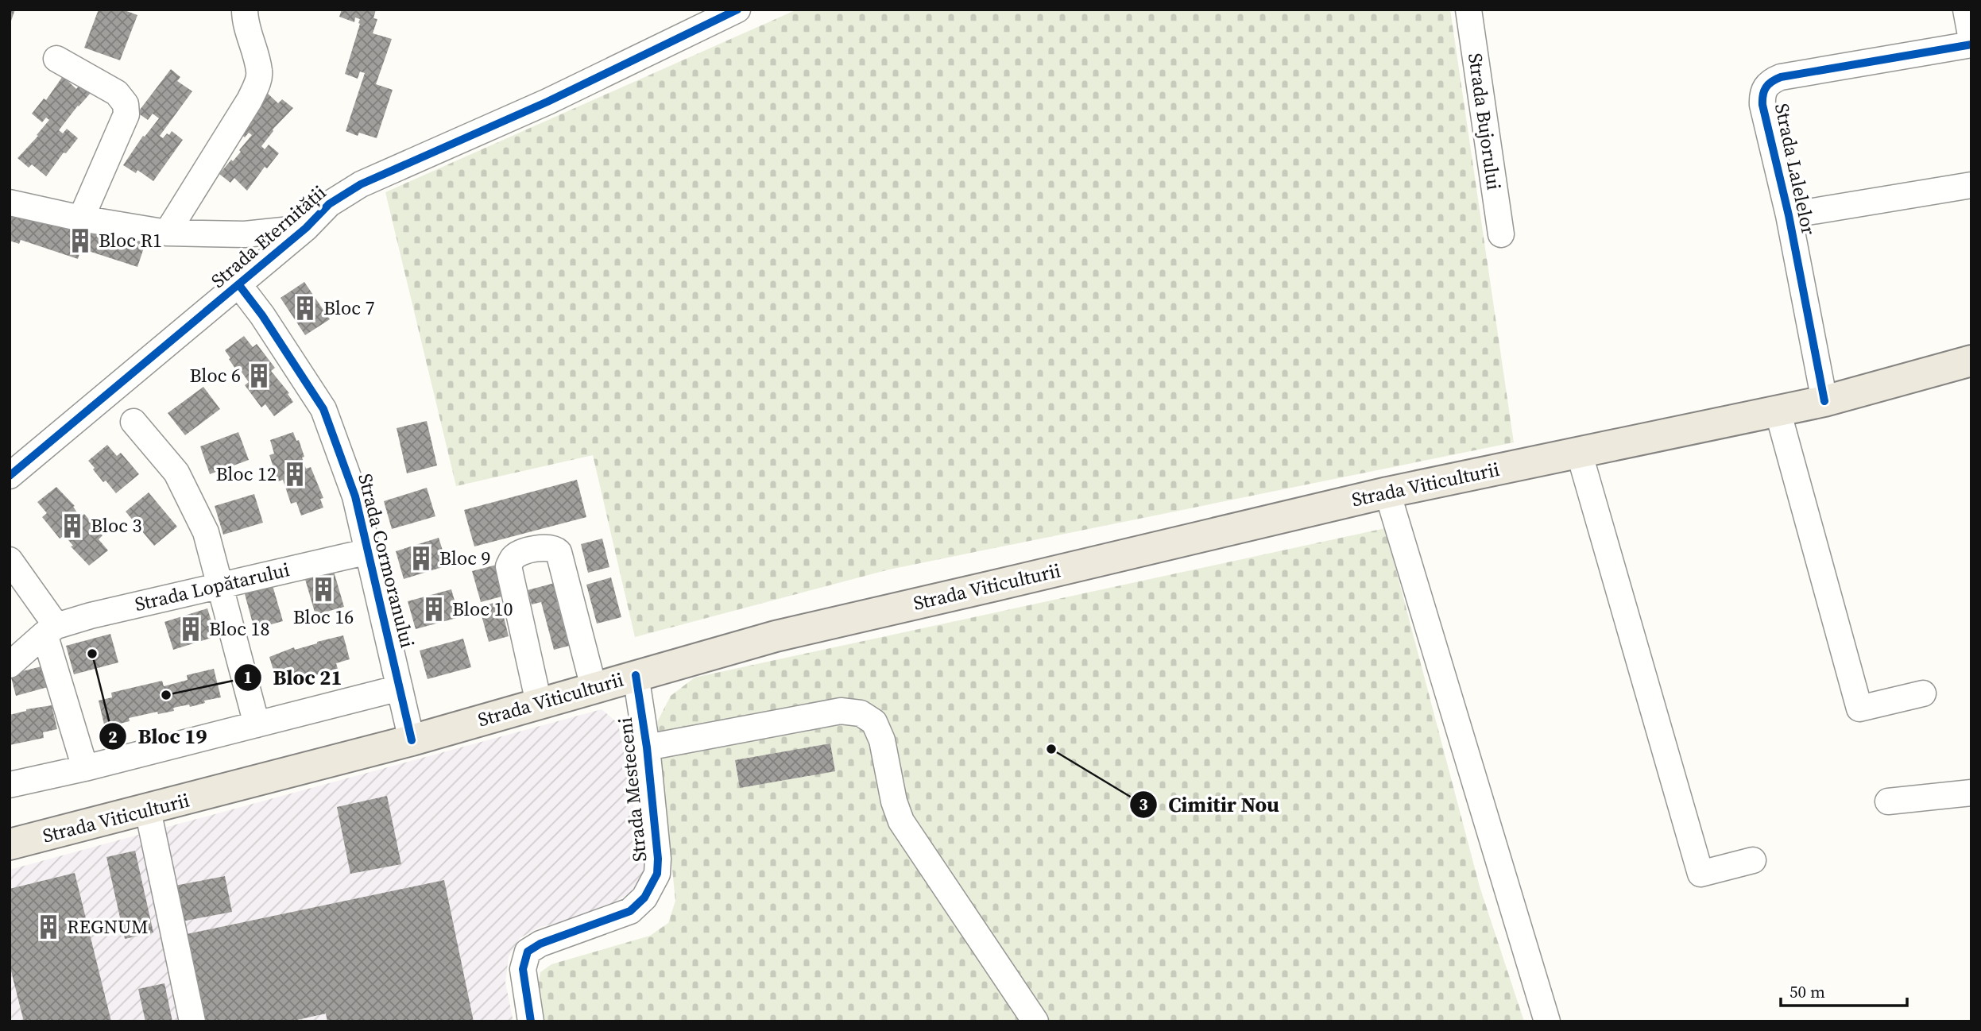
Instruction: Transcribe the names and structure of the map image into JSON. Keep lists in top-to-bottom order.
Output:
{
  "streets": {
    "main road": ["Strada Viticulturii"],
    "street": [
      "Strada Bujorului",
      "Strada Lalelelor",
      "Strada Eternității",
      "Strada Cormoranului",
      "Strada Lopătarului",
      "Strada Mesteceni"
    ]
  },
  "crossings": [
    ["Strada Lalelelor", "Strada Viticulturii"],
    ["Strada Eternității", "Strada Cormoranului"],
    ["Strada Viticulturii", "Strada Cormoranului"],
    ["Strada Viticulturii", "Strada Mesteceni"],
    ["Strada Cormoranului", "Strada Lopătarului"]
  ],
  "places": {
    "building": [
      "Bloc R1",
      "Bloc 7",
      "Bloc 6",
      "Bloc 12",
      "Bloc 3",
      "Bloc 9",
      "Bloc 16",
      "Bloc 10",
      "Bloc 18",
      "REGNUM"
    ],
    "other": ["Bloc 19", "Bloc 21", "Cimitir Nou"]
  },
  "scale_bar": "50 m"
}
